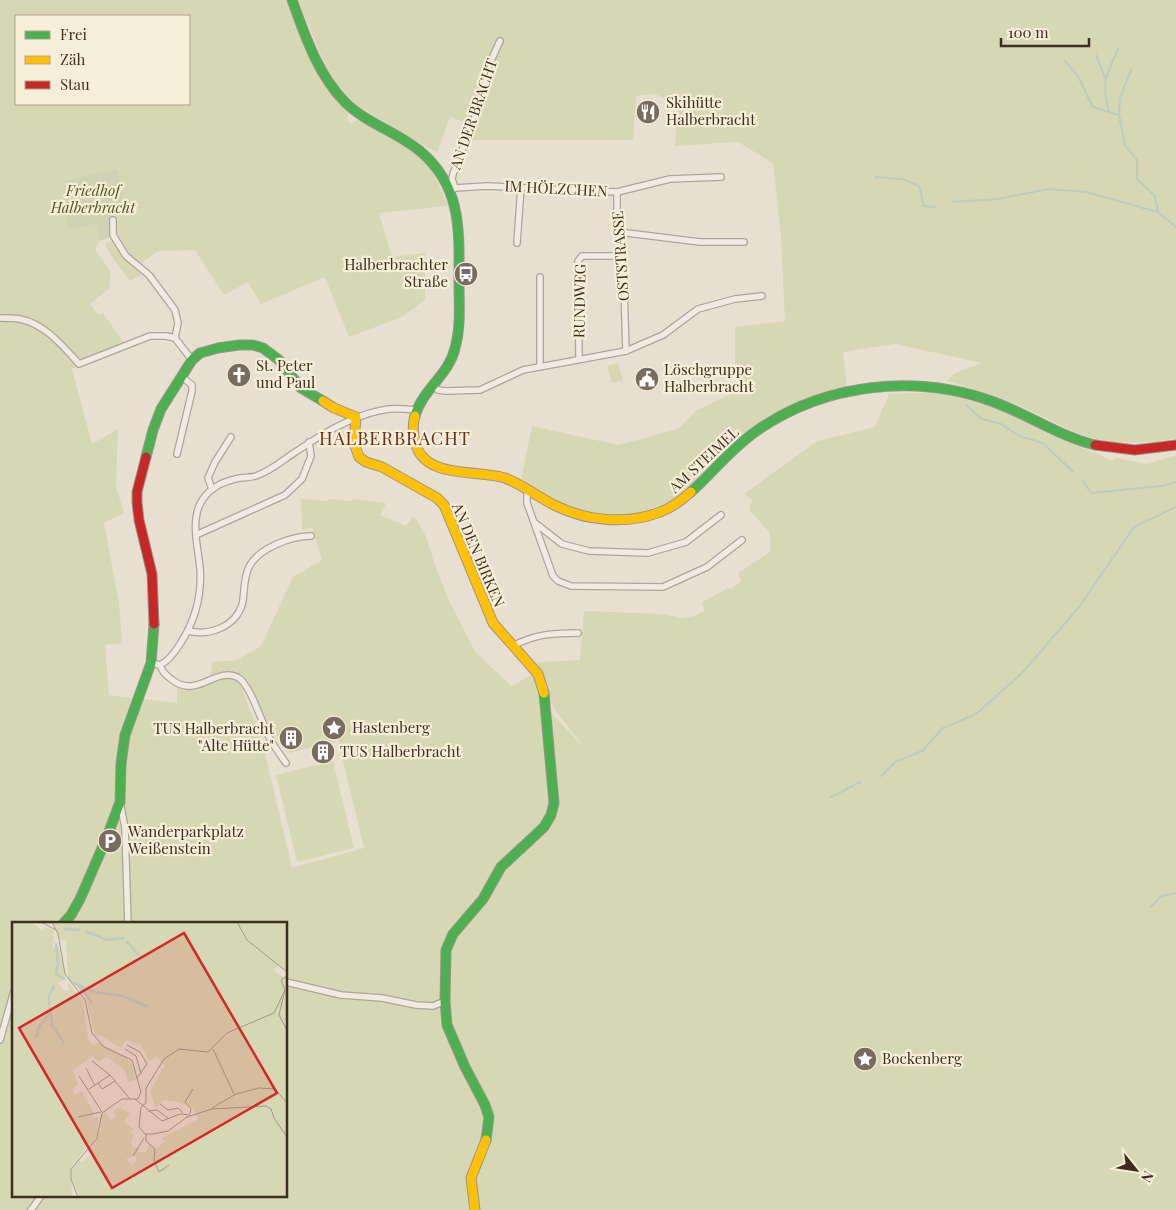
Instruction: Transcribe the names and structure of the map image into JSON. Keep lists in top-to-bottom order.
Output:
{
  "streets": {
    "street": [
      "AN DER BRACHT",
      "IM HÖLZCHEN",
      "OSTSTRASSE",
      "RUNDWEG",
      "AM STEIMEL",
      "AN DEN BIRKEN"
    ]
  },
  "crossings": [
    ["AN DER BRACHT", "IM HÖLZCHEN"],
    ["IM HÖLZCHEN", "OSTSTRASSE"],
    ["OSTSTRASSE", "RUNDWEG"]
  ],
  "districts": ["HALBERBRACHT"],
  "parks": ["Friedhof Halberbracht"],
  "places": {
    "restaurant": ["Skihütte Halberbracht"],
    "bus stop": ["Halberbrachter Straße"],
    "church": ["St. Peter und Paul"],
    "public building": ["Löschgruppe Halberbracht"],
    "place": ["Hastenberg", "Bockenberg"],
    "building": ["TUS Halberbracht \"Alte Hütte\"", "TUS Halberbracht"],
    "parking": ["Wanderparkplatz Weißenstein"]
  },
  "legend": ["Frei", "Zäh", "Stau"],
  "scale_bar": "100 m",
  "north": "bottom right"
}
